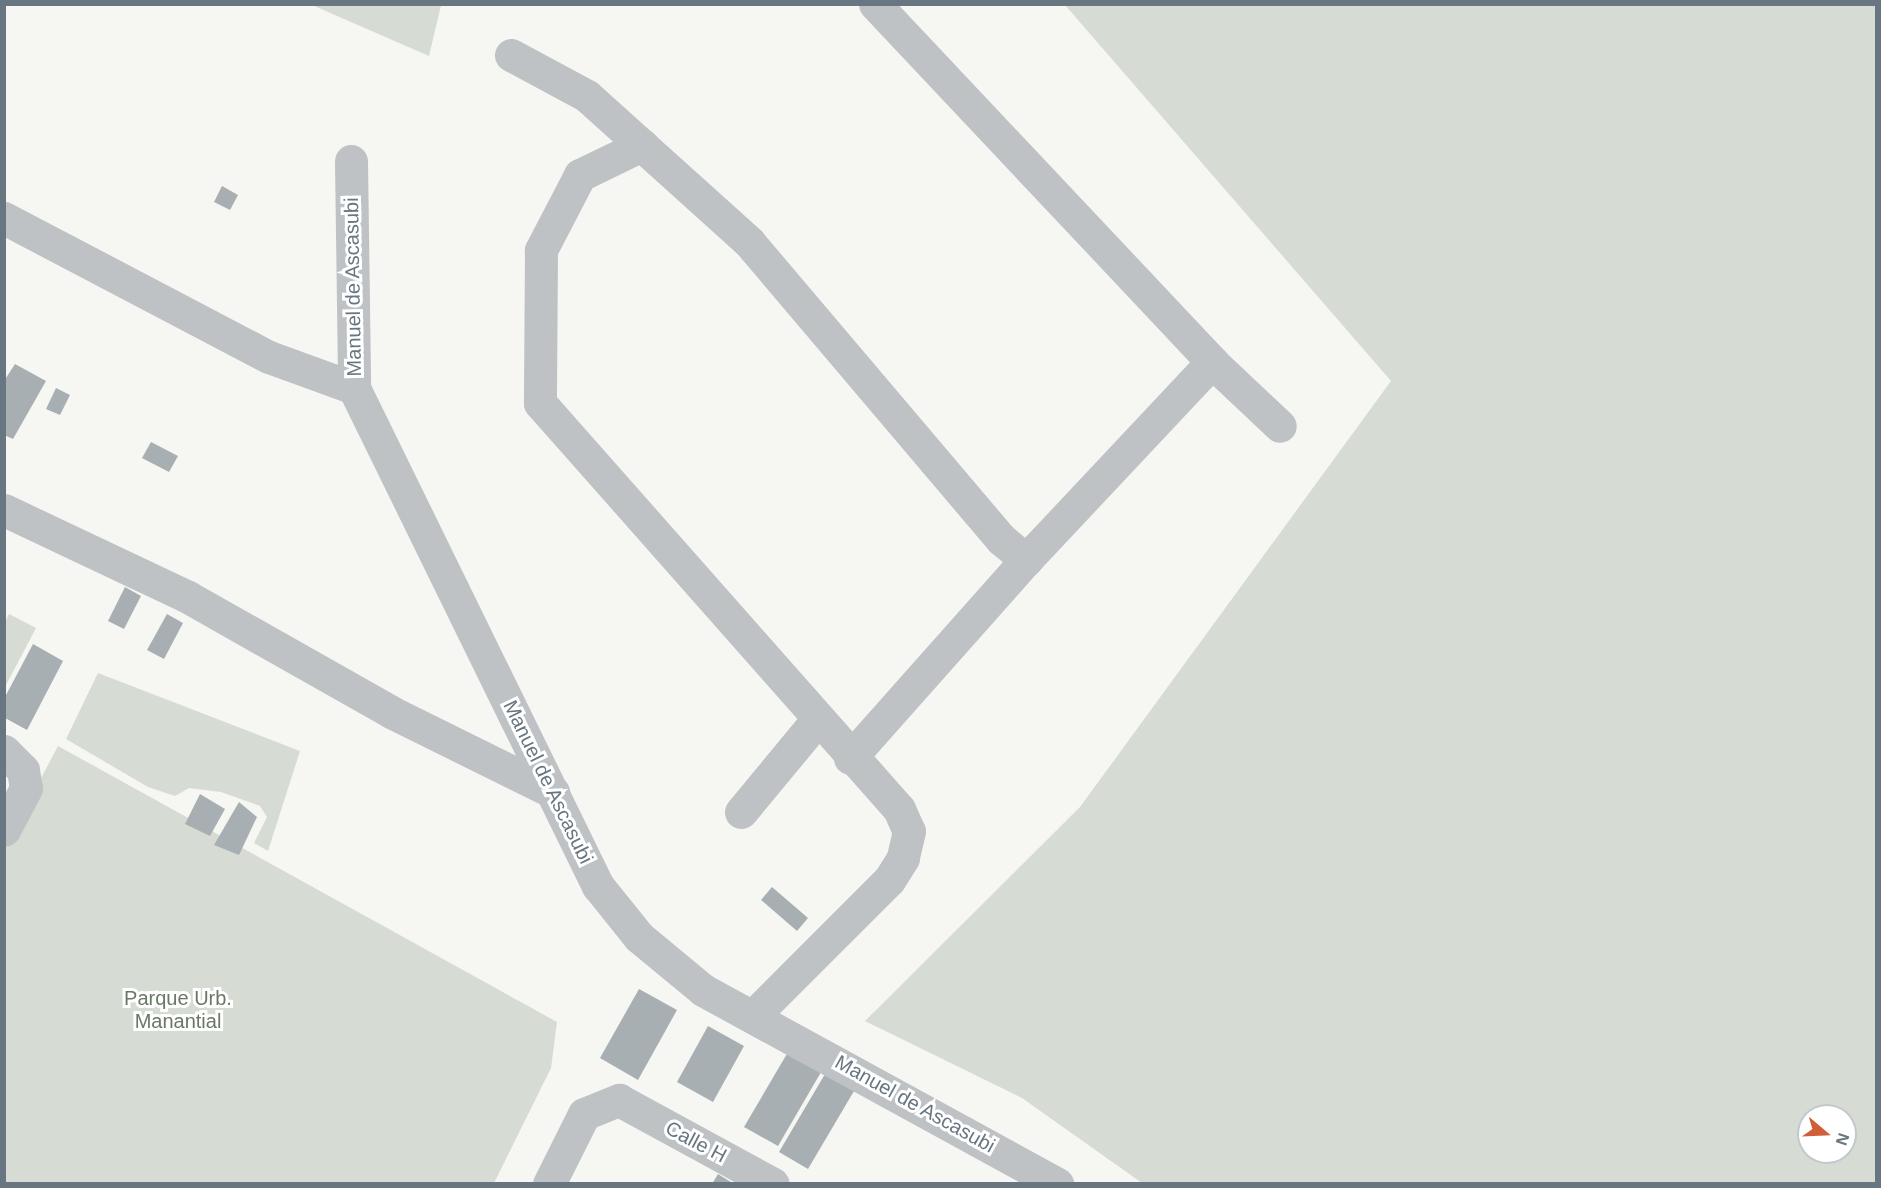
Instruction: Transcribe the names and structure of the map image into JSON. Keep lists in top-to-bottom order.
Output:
{
  "streets": {
    "street": ["Manuel de Ascasubi", "Calle H"]
  },
  "parks": ["Parque Urb. Manantial"],
  "north": "right"
}
